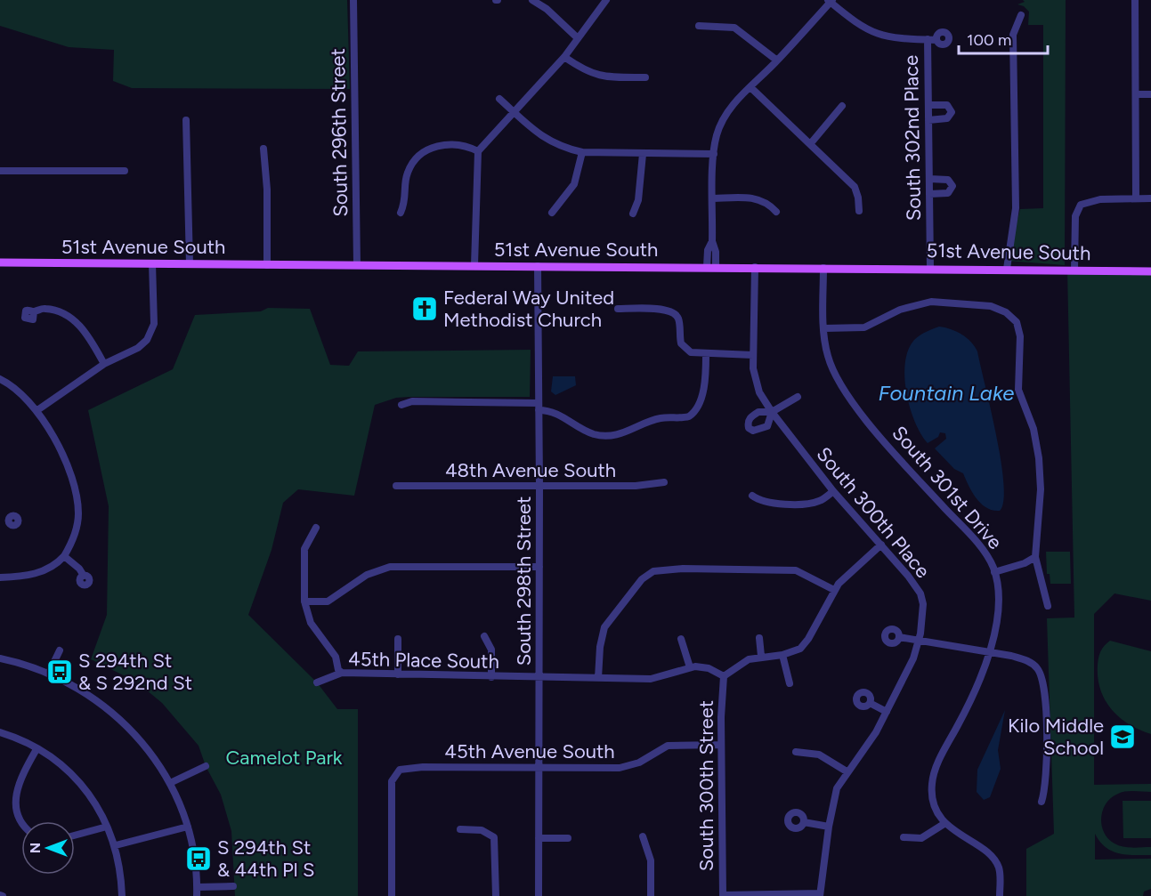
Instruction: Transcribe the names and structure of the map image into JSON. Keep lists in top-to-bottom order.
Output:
{
  "streets": {
    "main road": ["51st Avenue South"],
    "street": [
      "South 296th Street",
      "South 302nd Place",
      "48th Avenue South",
      "South 301st Drive",
      "South 300th Place",
      "South 298th Street",
      "45th Place South",
      "45th Avenue South",
      "South 300th Street"
    ]
  },
  "crossings": [
    ["South 296th Street", "51st Avenue South"],
    ["South 302nd Place", "51st Avenue South"],
    ["51st Avenue South", "South 301st Drive"],
    ["51st Avenue South", "South 300th Place"],
    ["51st Avenue South", "South 298th Street"],
    ["48th Avenue South", "South 298th Street"],
    ["South 298th Street", "45th Place South"],
    ["South 298th Street", "45th Avenue South"],
    ["45th Place South", "South 300th Street"],
    ["45th Avenue South", "South 300th Street"]
  ],
  "water": ["Fountain Lake"],
  "parks": ["Camelot Park"],
  "places": {
    "church": ["Federal Way United Methodist Church"],
    "bus stop": ["S 294th St & S 292nd St", "S 294th St & 44th Pl S"],
    "school or university": ["Kilo Middle School"]
  },
  "scale_bar": "100 m",
  "north": "left"
}
